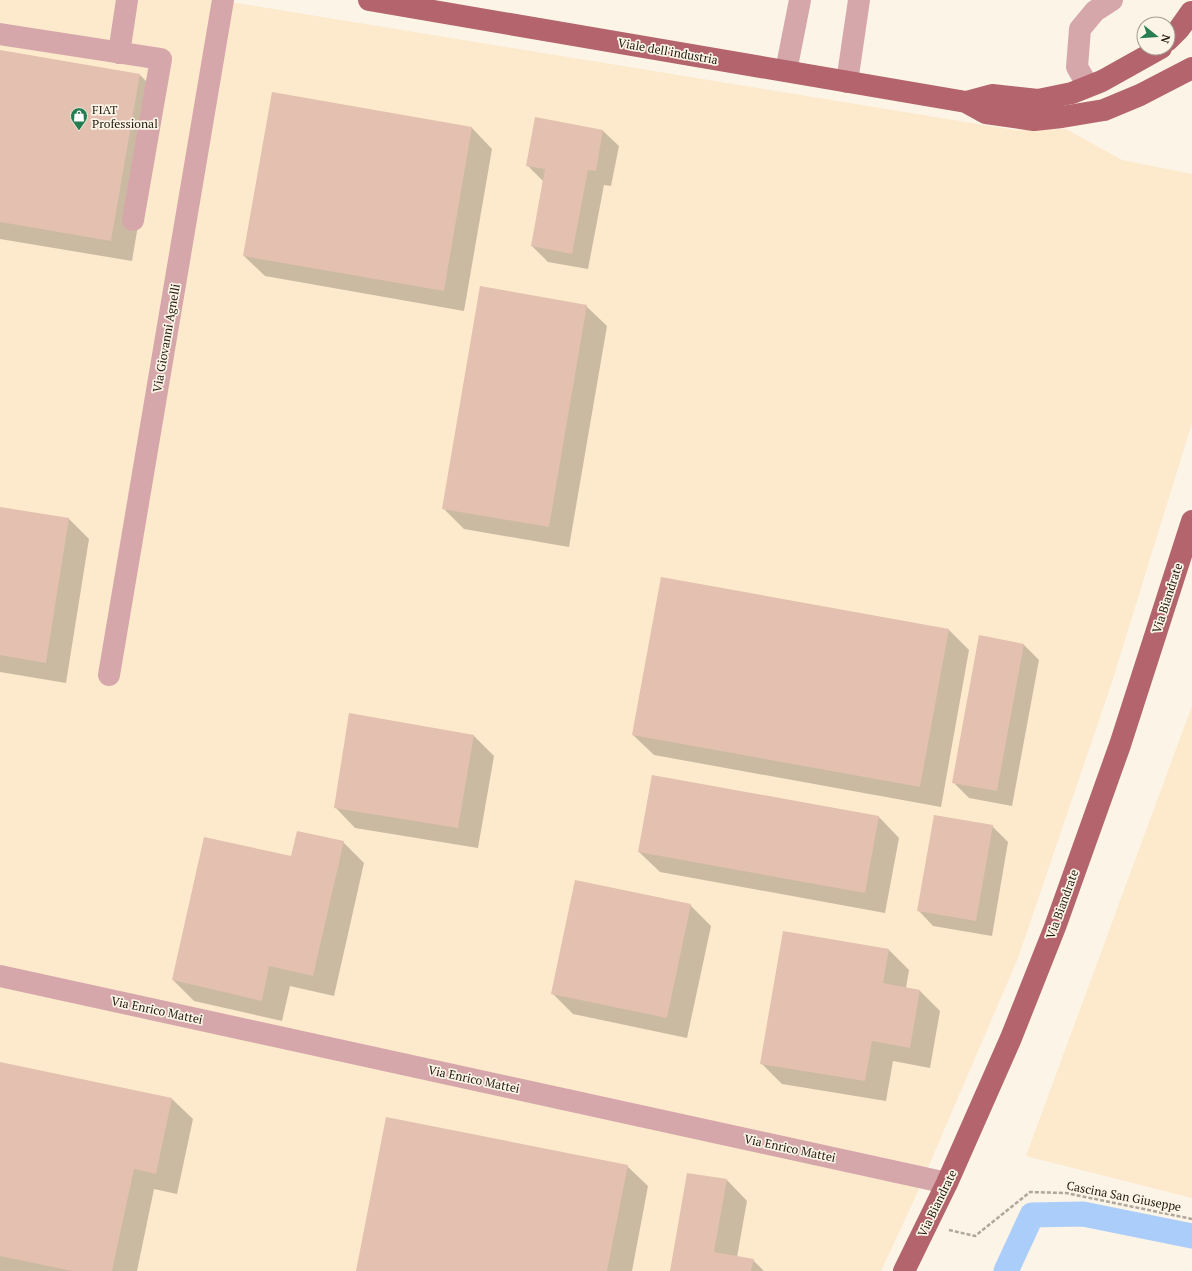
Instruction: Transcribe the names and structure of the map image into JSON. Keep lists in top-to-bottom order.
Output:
{
  "streets": {
    "main road": ["Viale dell'industria", "Via Biandrate"],
    "street": ["Via Giovanni Agnelli", "Via Enrico Mattei"],
    "path": ["Cascina San Giuseppe"]
  },
  "crossings": [
    ["Via Biandrate", "Via Enrico Mattei"],
    ["Via Biandrate", "Cascina San Giuseppe"]
  ],
  "places": {
    "shop": ["FIAT Professional"]
  },
  "north": "right"
}
